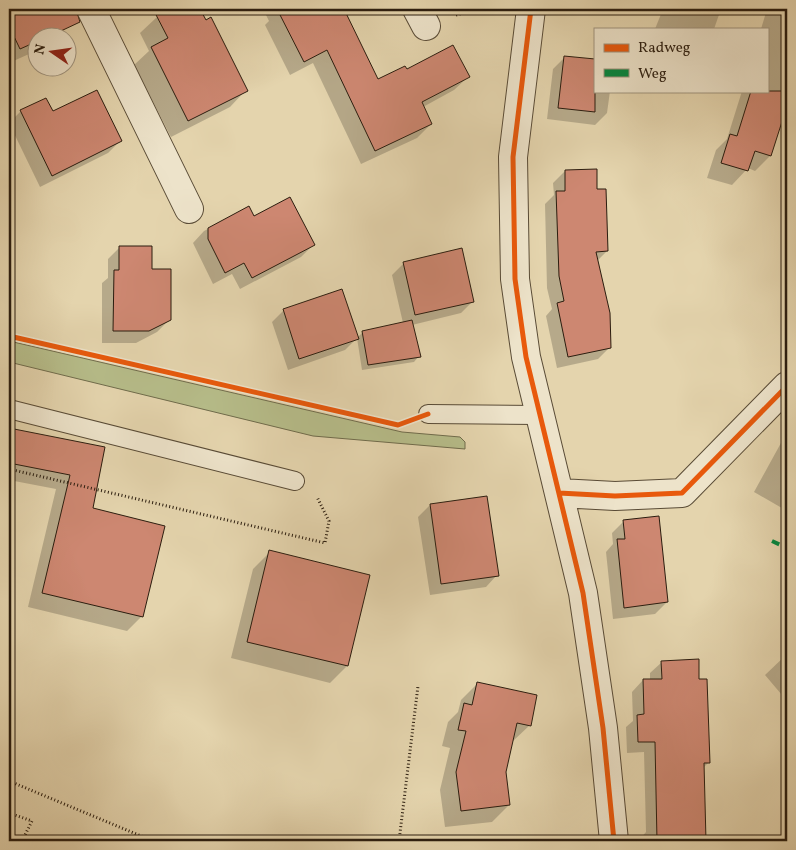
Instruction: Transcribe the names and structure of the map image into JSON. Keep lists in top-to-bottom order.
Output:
{
  "legend": ["Radweg", "Weg"],
  "north": "left"
}
